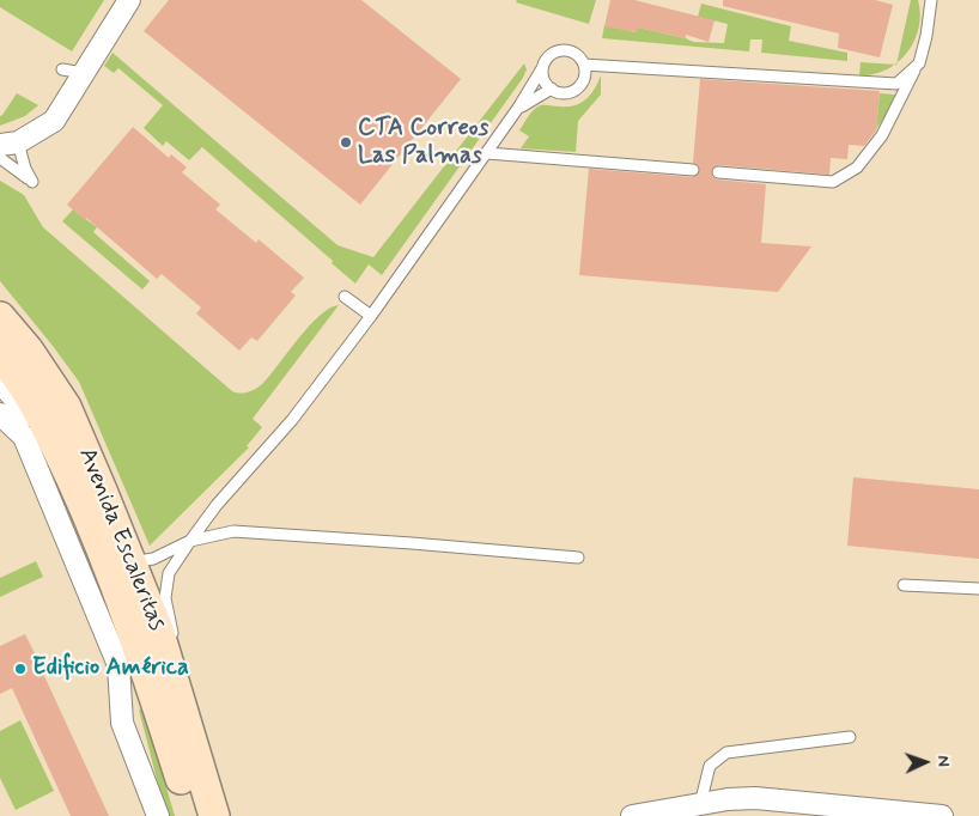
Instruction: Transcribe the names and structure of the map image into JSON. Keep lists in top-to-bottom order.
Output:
{
  "streets": {
    "street": ["Avenida Escaleritas"]
  },
  "places": ["CTA Correos Las Palmas", "Edificio América"],
  "north": "right"
}
